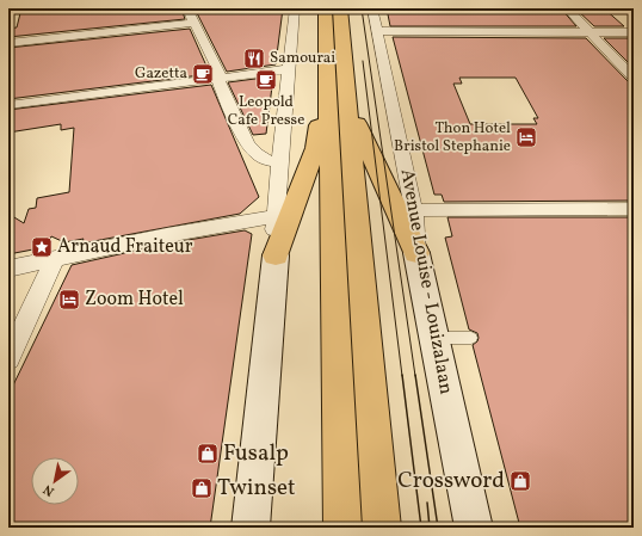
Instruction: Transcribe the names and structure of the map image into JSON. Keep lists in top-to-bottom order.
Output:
{
  "streets": {
    "main road": ["Avenue Louise - Louizalaan"]
  },
  "places": {
    "restaurant": ["Samourai"],
    "cafe": ["Gazetta", "Leopold Cafe Presse"],
    "hotel": ["Thon Hotel Bristol Stephanie", "Zoom Hotel"],
    "place": ["Arnaud Fraiteur"],
    "shop": ["Fusalp", "Crossword", "Twinset"]
  },
  "north": "bottom left"
}
